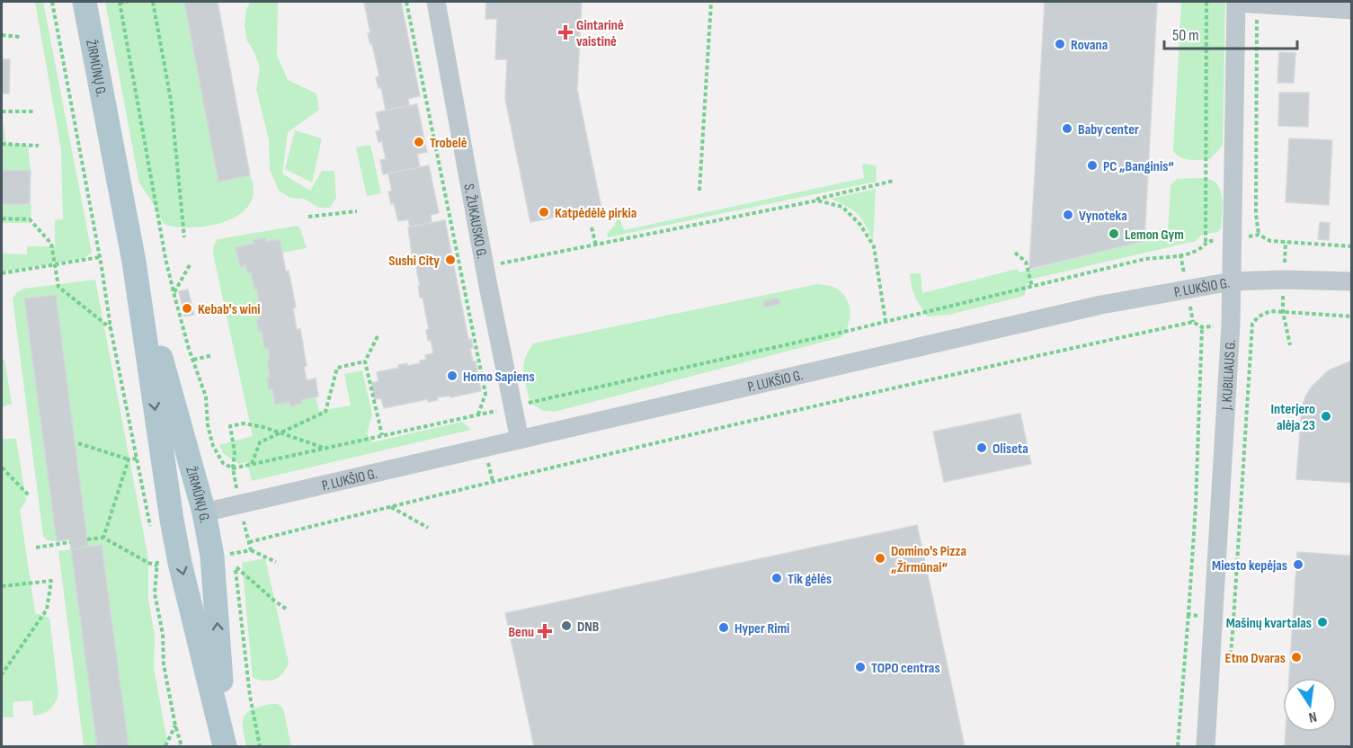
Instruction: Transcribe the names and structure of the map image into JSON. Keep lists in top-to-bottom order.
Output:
{
  "streets": {
    "main road": ["ŽIRMŪNŲ G."],
    "street": ["S. ŽUKAUSKO G.", "P. LUKŠIO G.", "J. KUBILIAUS G."]
  },
  "crossings": [
    ["ŽIRMŪNŲ G.", "P. LUKŠIO G."],
    ["S. ŽUKAUSKO G.", "P. LUKŠIO G."],
    ["P. LUKŠIO G.", "J. KUBILIAUS G."]
  ],
  "places": {
    "health": ["Gintarinė vaistinė", "Benu"],
    "other": [
      "Rovana",
      "Baby center",
      "Trobelė",
      "PC „Banginis“",
      "Katpėdėlė pirkia",
      "Vynoteka",
      "Lemon Gym",
      "Sushi City",
      "Kebab's wini",
      "Homo Sapiens",
      "Interjero alėja 23",
      "Oliseta",
      "Domino's Pizza „Žirmūnai“",
      "Miesto kepėjas",
      "Tik gėlės",
      "Mašinų kvartalas",
      "DNB",
      "Hyper Rimi",
      "Etno Dvaras",
      "TOPO centras"
    ]
  },
  "scale_bar": "50 m",
  "north": "bottom"
}
